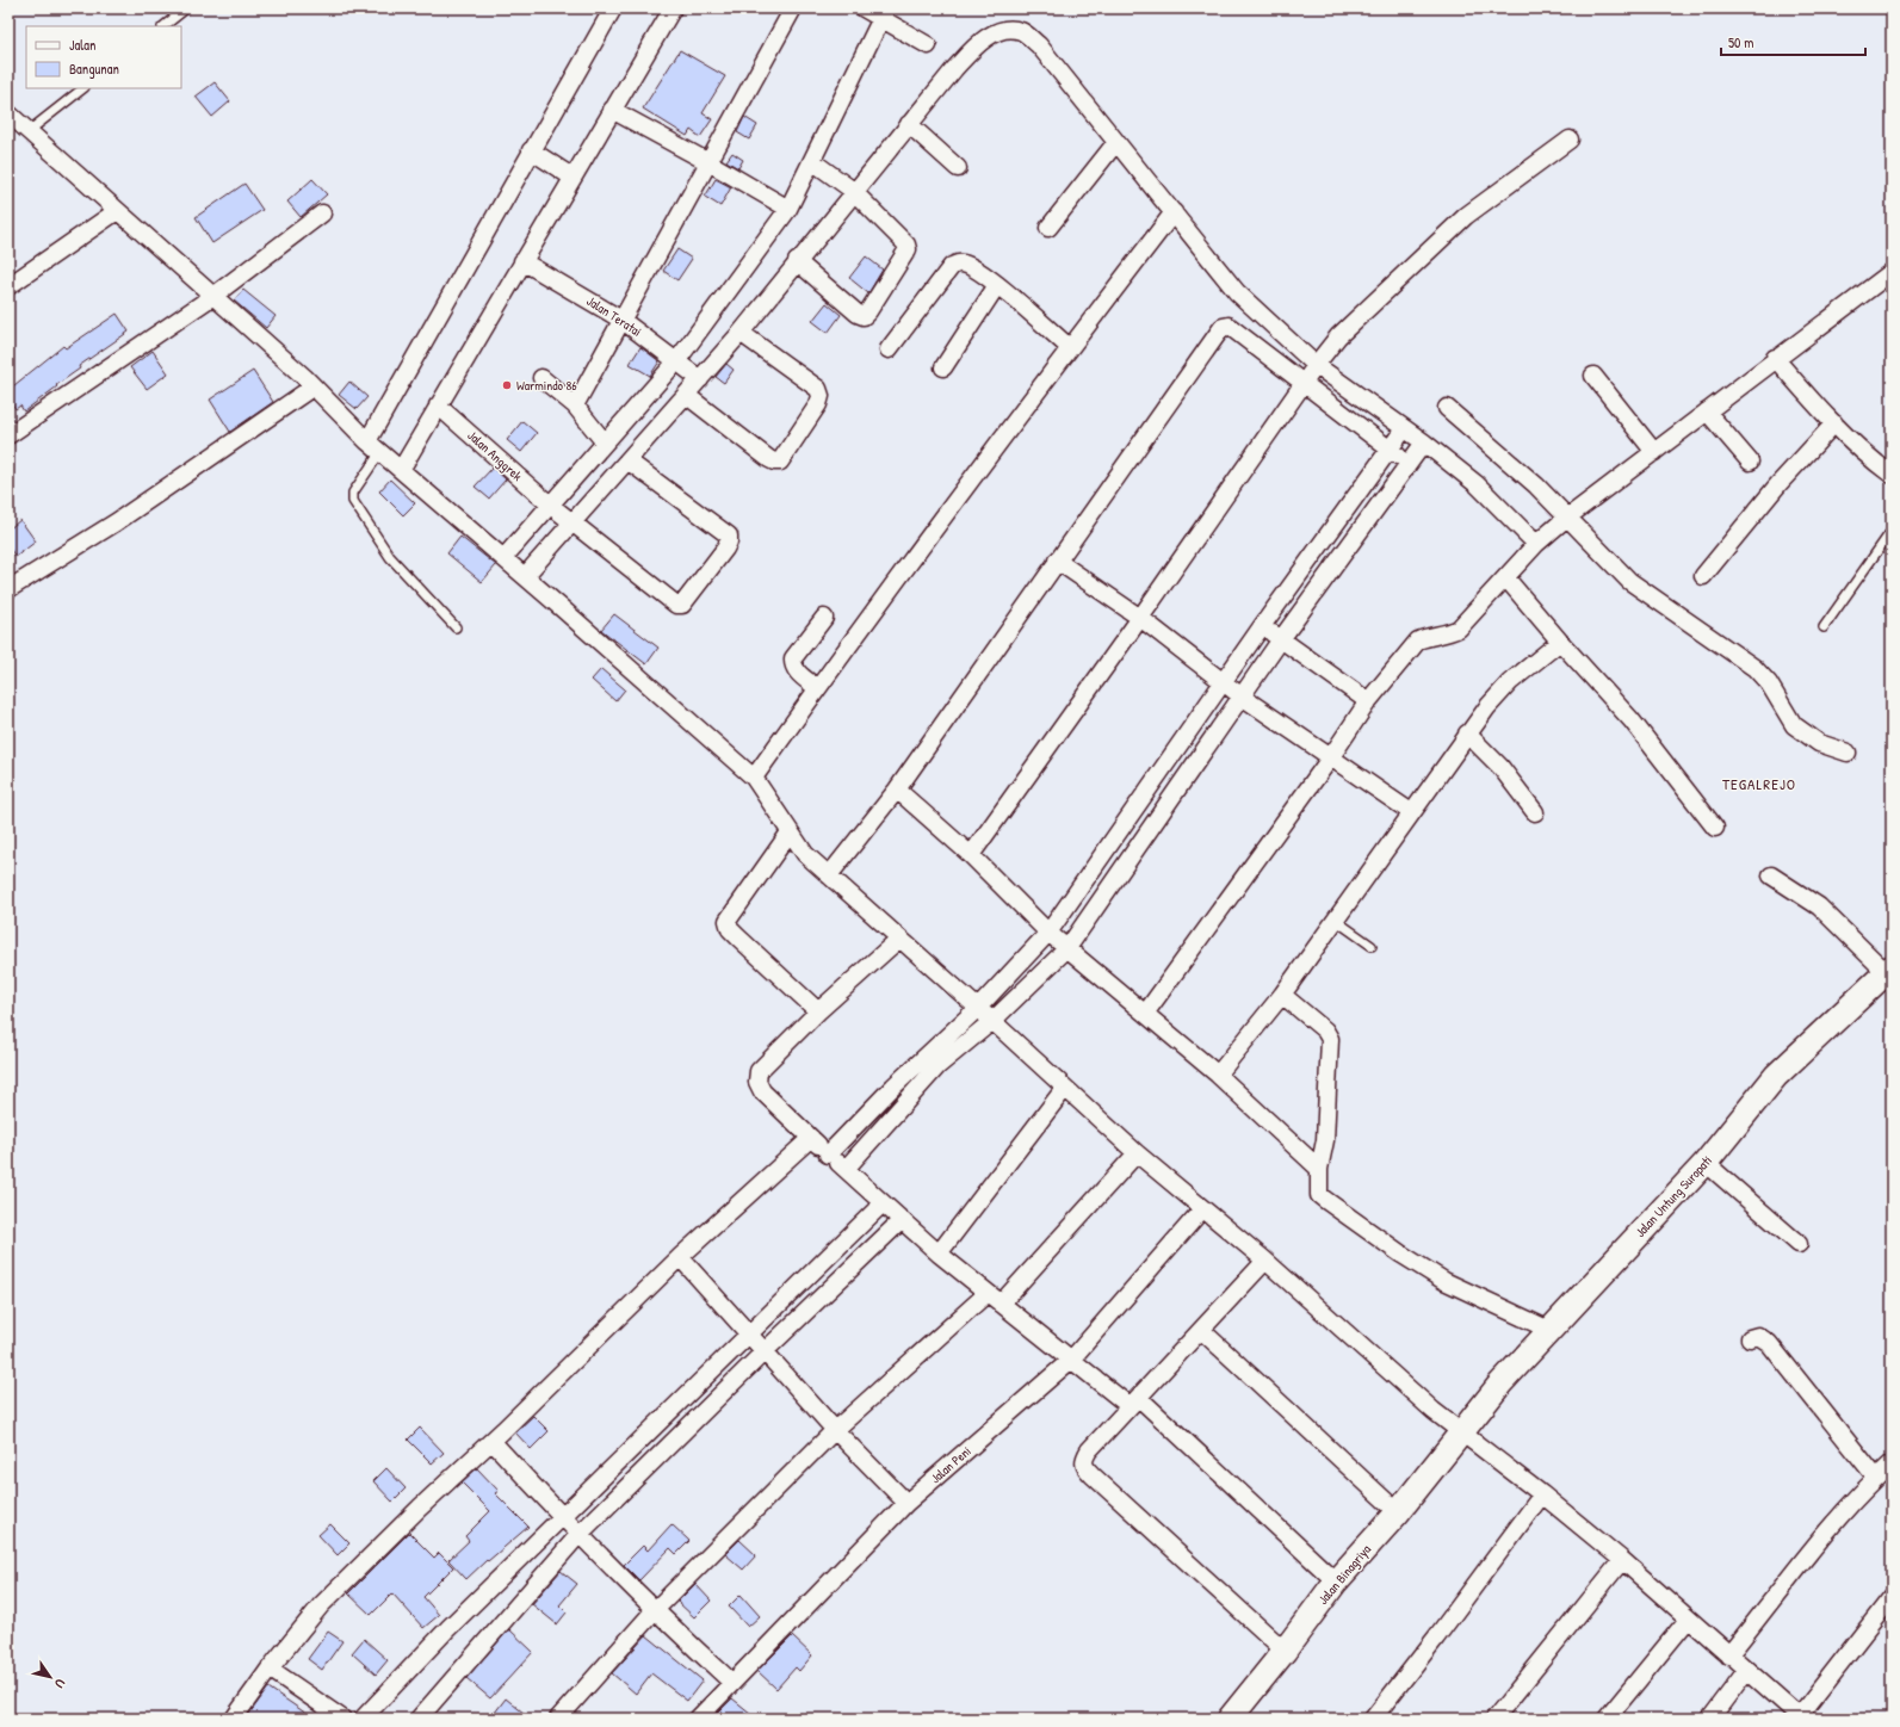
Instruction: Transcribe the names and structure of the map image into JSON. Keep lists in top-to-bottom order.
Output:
{
  "streets": {
    "street": [
      "Jalan Teratai",
      "Jalan Anggrek",
      "Jalan Untung Suropati",
      "Jalan Peni",
      "Jalan Binagriya"
    ]
  },
  "crossings": [
    ["Jalan Untung Suropati", "Jalan Binagriya"]
  ],
  "districts": ["TEGALREJO"],
  "places": ["Warmindo 86"],
  "legend": ["Jalan", "Bangunan"],
  "scale_bar": "50 m",
  "north": "bottom right"
}
